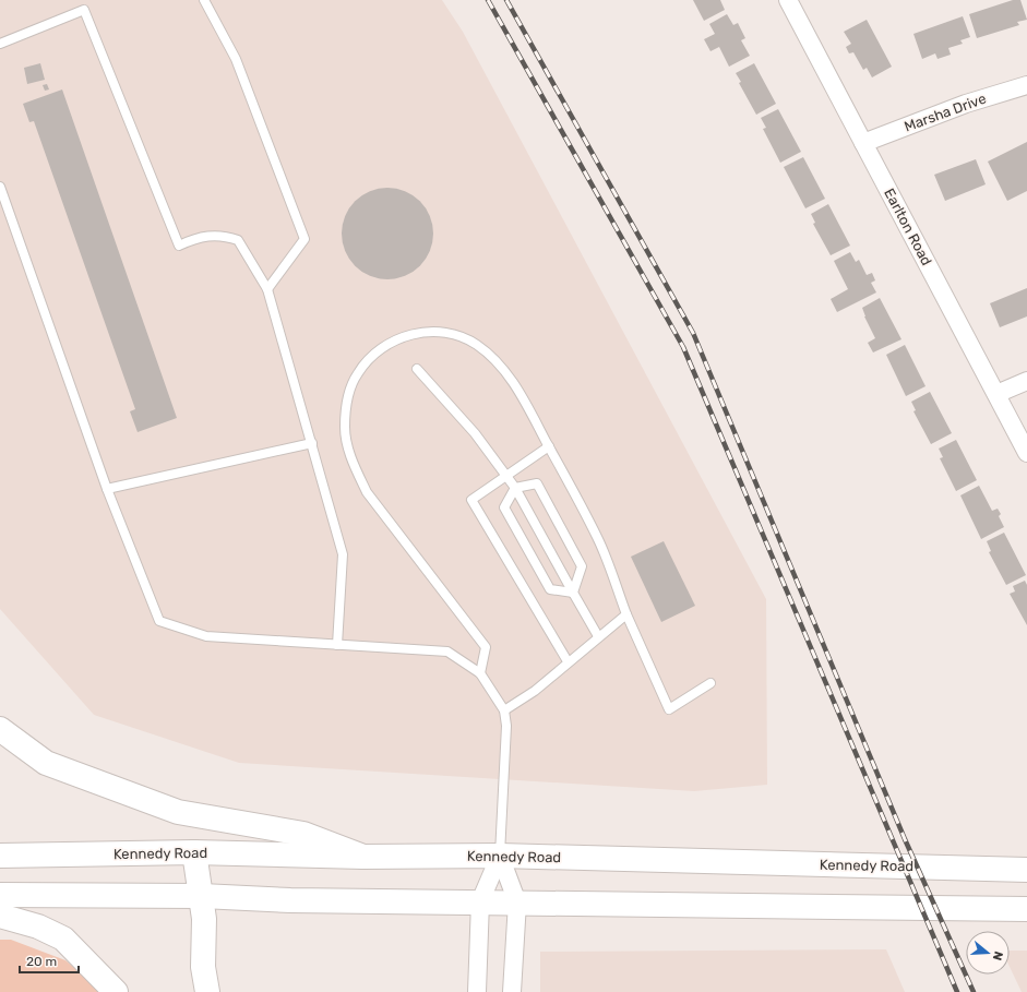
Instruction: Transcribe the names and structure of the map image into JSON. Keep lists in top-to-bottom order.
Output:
{
  "streets": {
    "main road": ["Kennedy Road"],
    "street": ["Marsha Drive", "Earlton Road"]
  },
  "crossings": [
    ["Marsha Drive", "Earlton Road"]
  ],
  "scale_bar": "20 m",
  "north": "right"
}
